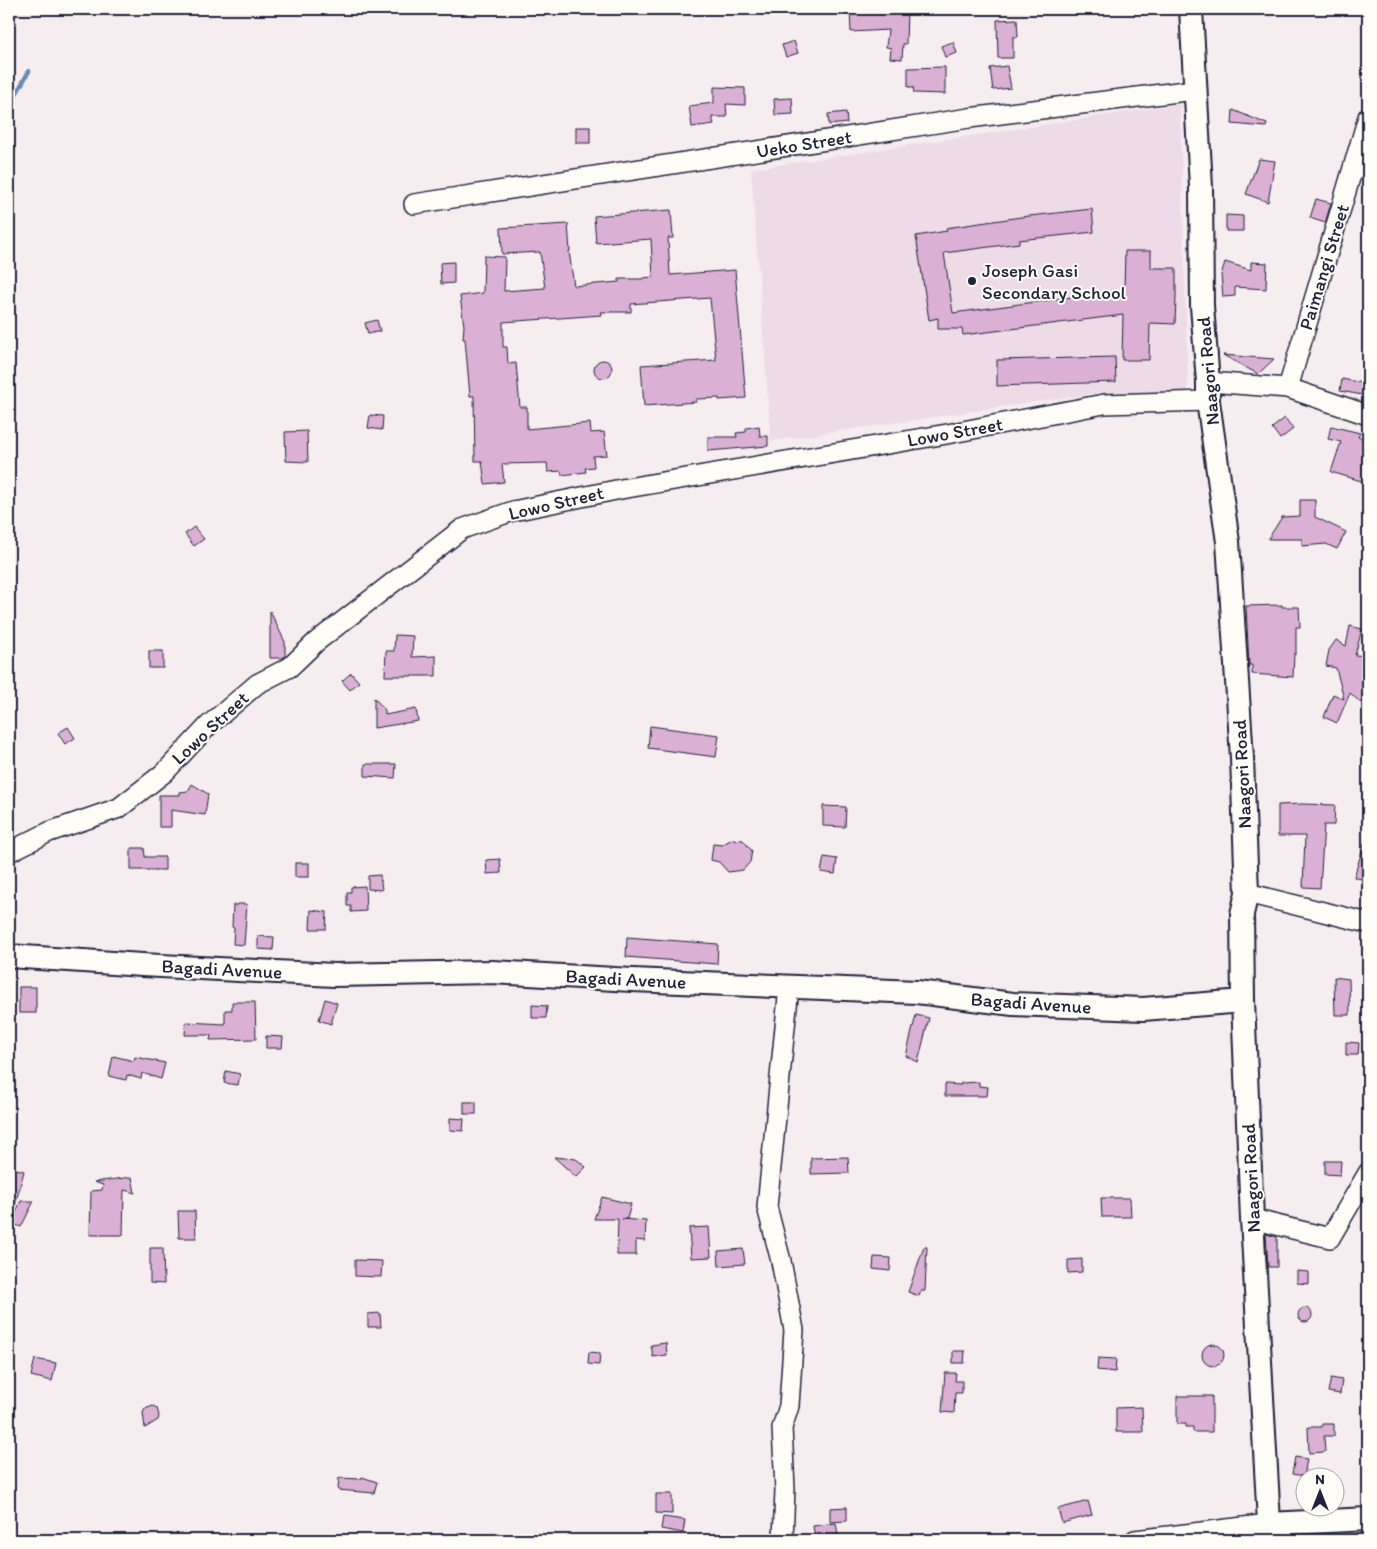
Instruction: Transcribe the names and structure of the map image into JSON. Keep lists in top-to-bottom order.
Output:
{
  "streets": {
    "street": [
      "Ueko Street",
      "Paimangi Street",
      "Naagori Road",
      "Lowo Street",
      "Bagadi Avenue"
    ]
  },
  "crossings": [
    ["Ueko Street", "Naagori Road"],
    ["Paimangi Street", "Lowo Street"],
    ["Naagori Road", "Lowo Street"],
    ["Naagori Road", "Bagadi Avenue"]
  ],
  "places": ["Joseph Gasi Secondary School"],
  "north": "top"
}
